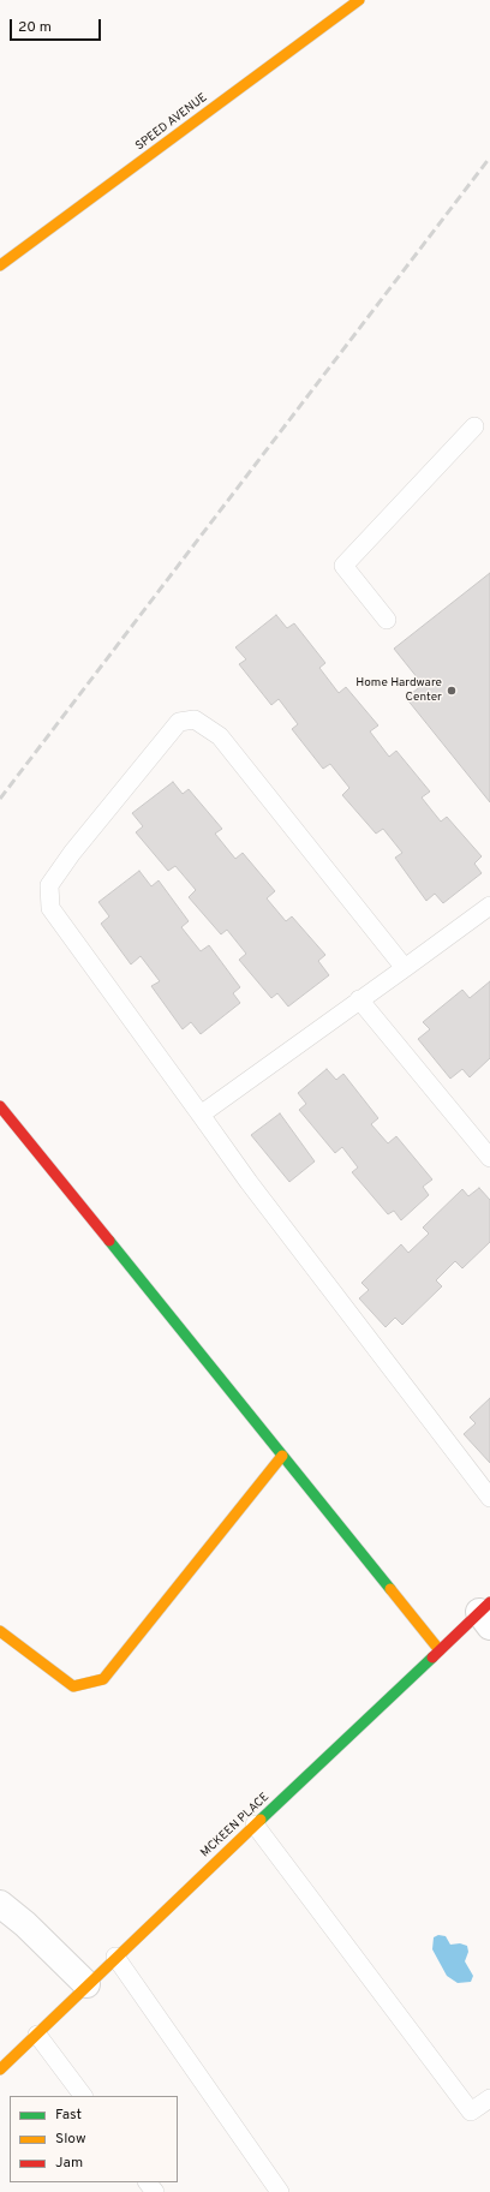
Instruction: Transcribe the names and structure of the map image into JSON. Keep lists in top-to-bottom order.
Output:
{
  "streets": {
    "street": ["SPEED AVENUE", "MCKEEN PLACE"]
  },
  "places": ["Home Hardware Center"],
  "legend": ["Fast", "Slow", "Jam"],
  "scale_bar": "20 m"
}
